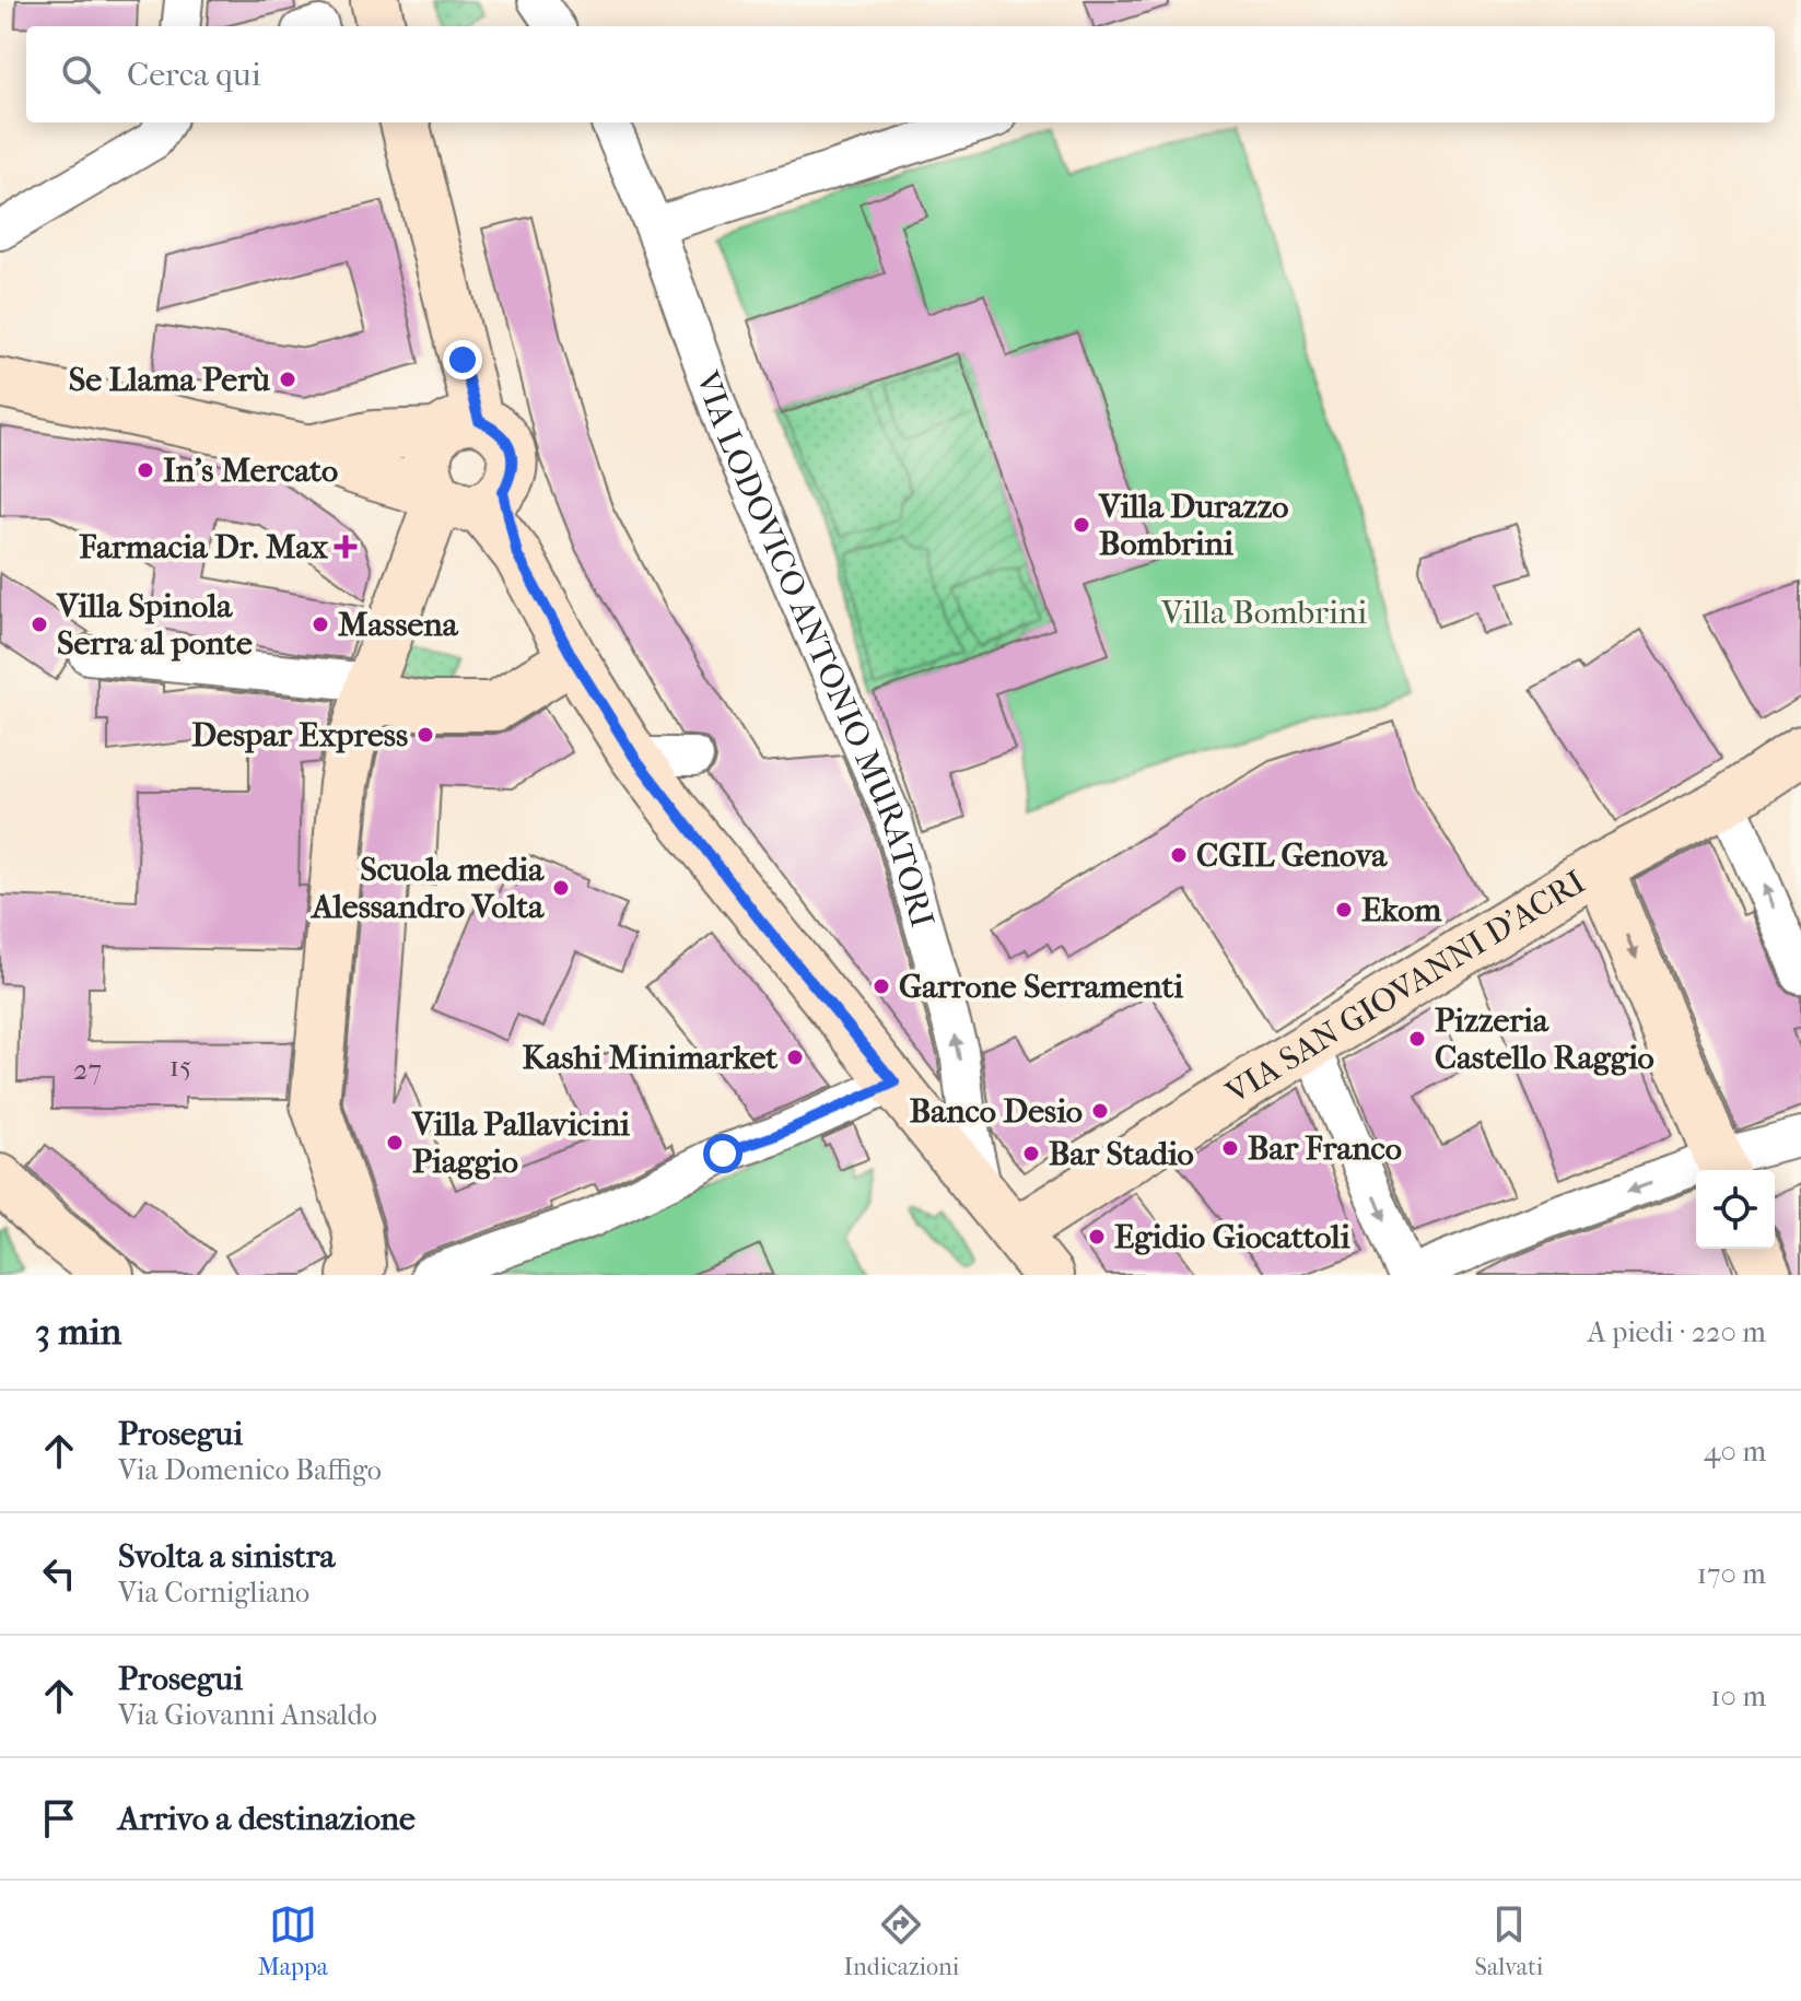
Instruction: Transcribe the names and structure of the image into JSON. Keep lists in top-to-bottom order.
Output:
{
  "streets": {
    "main road": ["VIA SAN GIOVANNI D'ACRI"],
    "street": ["VIA LODOVICO ANTONIO MURATORI"]
  },
  "one_way": ["VIA LODOVICO ANTONIO MURATORI"],
  "parks": ["Villa Bombrini"],
  "places": {
    "other": [
      "Se Llama Perù",
      "In's Mercato",
      "Villa Durazzo Bombrini",
      "Villa Spinola Serra al ponte",
      "Massena",
      "Despar Express",
      "CGIL Genova",
      "Scuola media Alessandro Volta",
      "Ekom",
      "Garrone Serramenti",
      "Pizzeria Castello Raggio",
      "Kashi Minimarket",
      "Banco Desio",
      "Villa Pallavicini Piaggio",
      "Bar Franco",
      "Bar Stadio",
      "Egidio Giocattoli"
    ],
    "health": ["Farmacia Dr. Max"]
  },
  "house_numbers": ["15", "27"],
  "page": {
    "search": "Cerca qui",
    "heading": ["3 min", "A piedi · 220 m"],
    "list": [
      ["Prosegui", "Via Domenico Baffigo", "40 m"],
      ["Svolta a sinistra", "Via Cornigliano", "170 m"],
      ["Prosegui", "Via Giovanni Ansaldo", "10 m"],
      "Arrivo a destinazione"
    ],
    "nav": ["Mappa", "Indicazioni", "Salvati"]
  }
}
